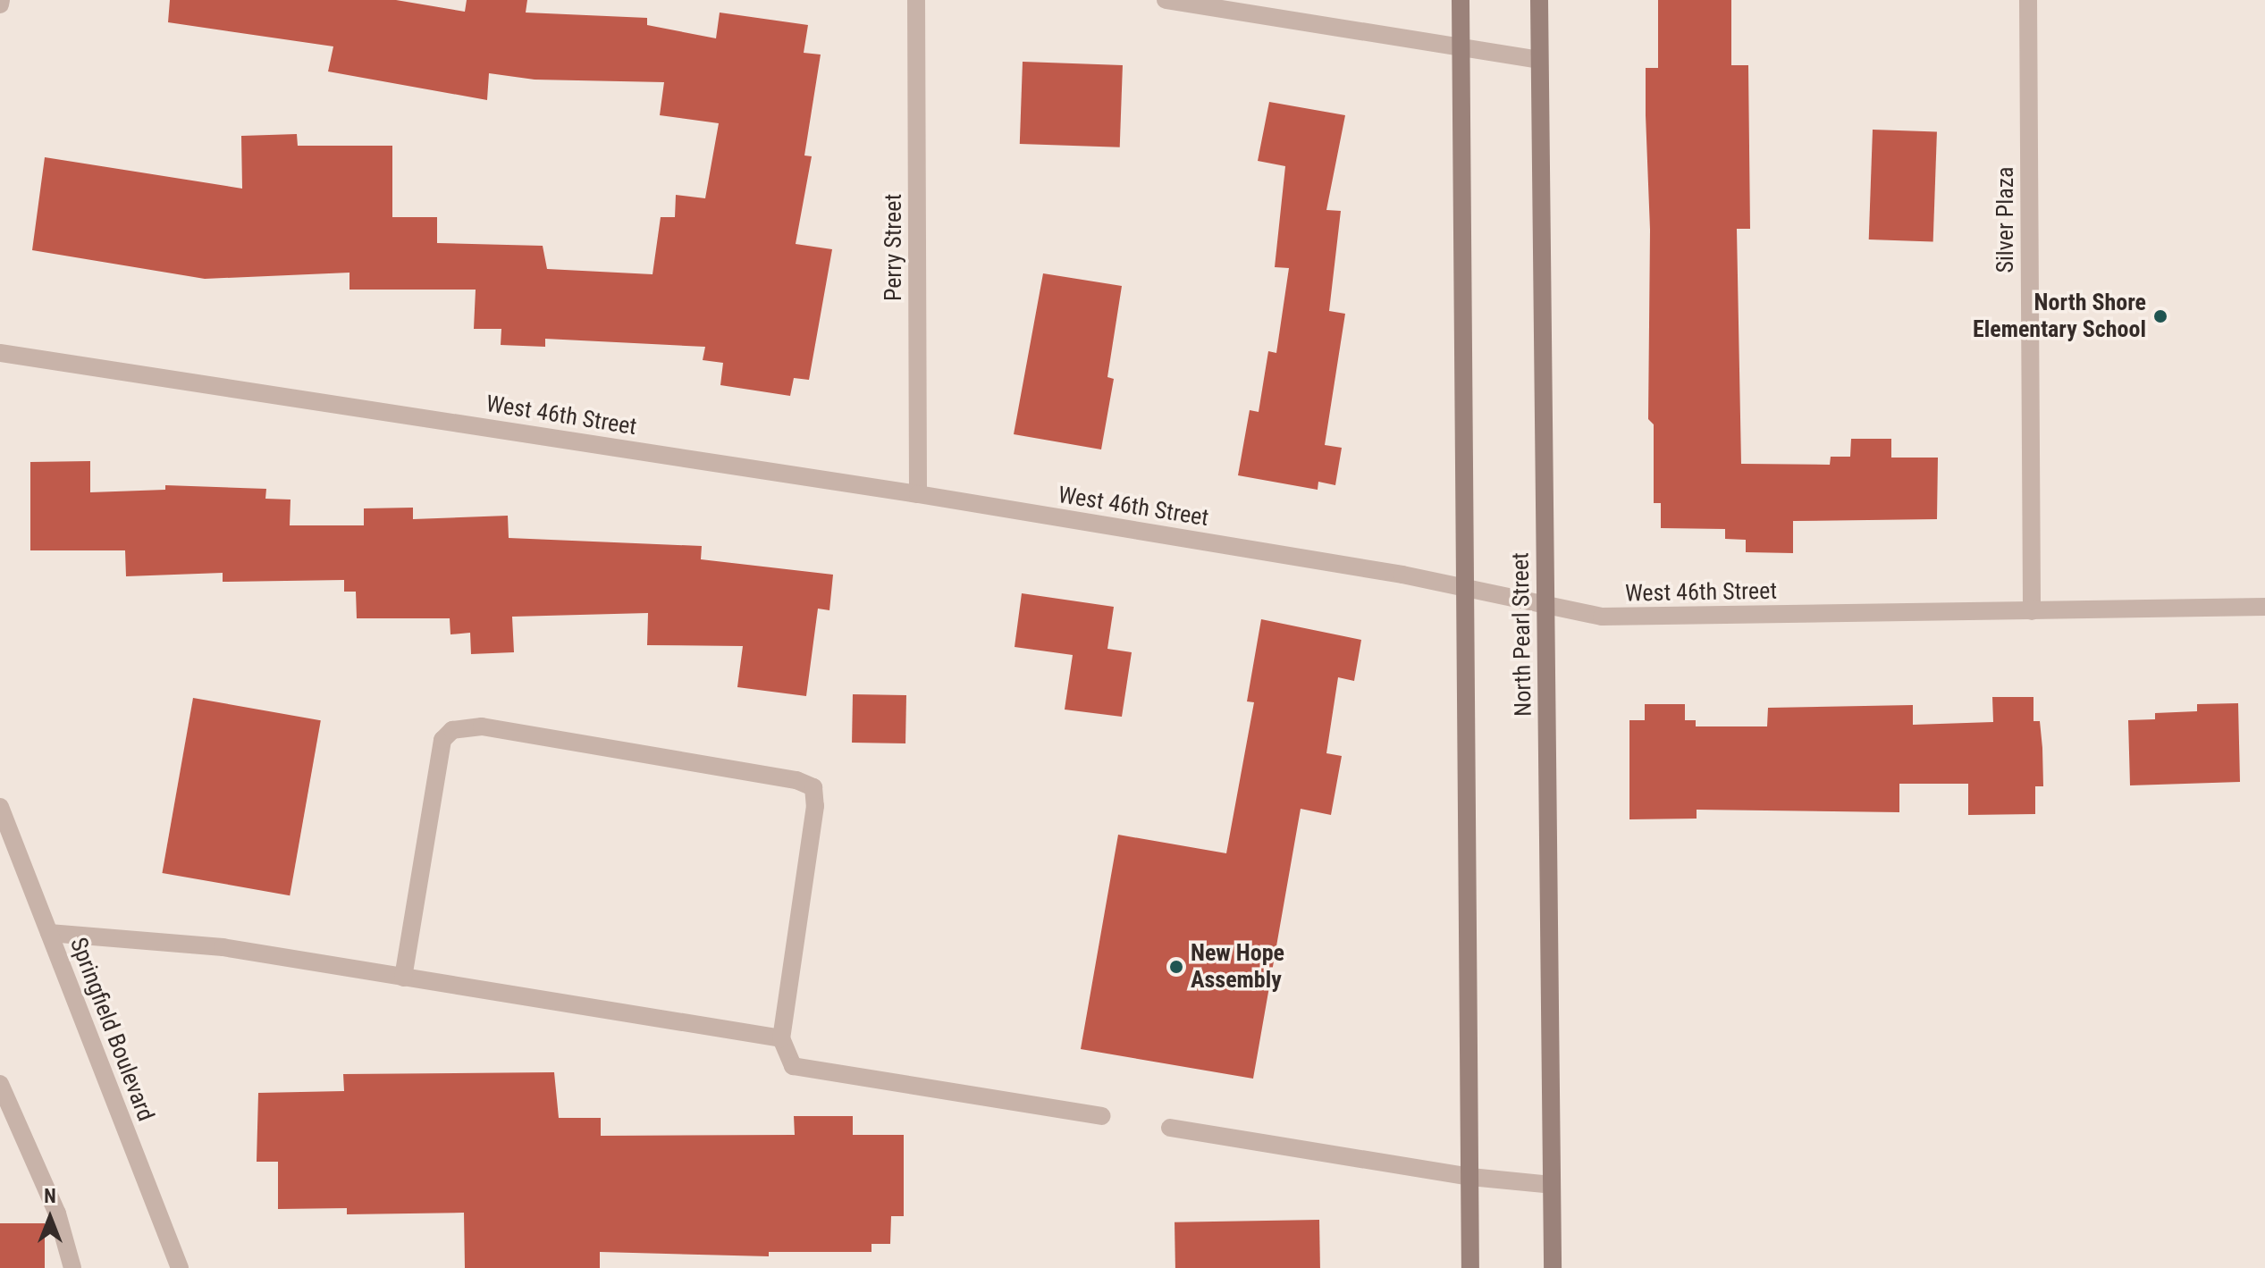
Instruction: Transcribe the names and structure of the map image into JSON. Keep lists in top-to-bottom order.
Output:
{
  "streets": {
    "street": [
      "Silver Plaza",
      "Perry Street",
      "West 46th Street",
      "North Pearl Street",
      "Springfield Boulevard"
    ]
  },
  "crossings": [
    ["Silver Plaza", "West 46th Street"],
    ["Perry Street", "West 46th Street"],
    ["West 46th Street", "North Pearl Street"]
  ],
  "places": ["North Shore Elementary School", "New Hope Assembly"],
  "north": "top"
}
